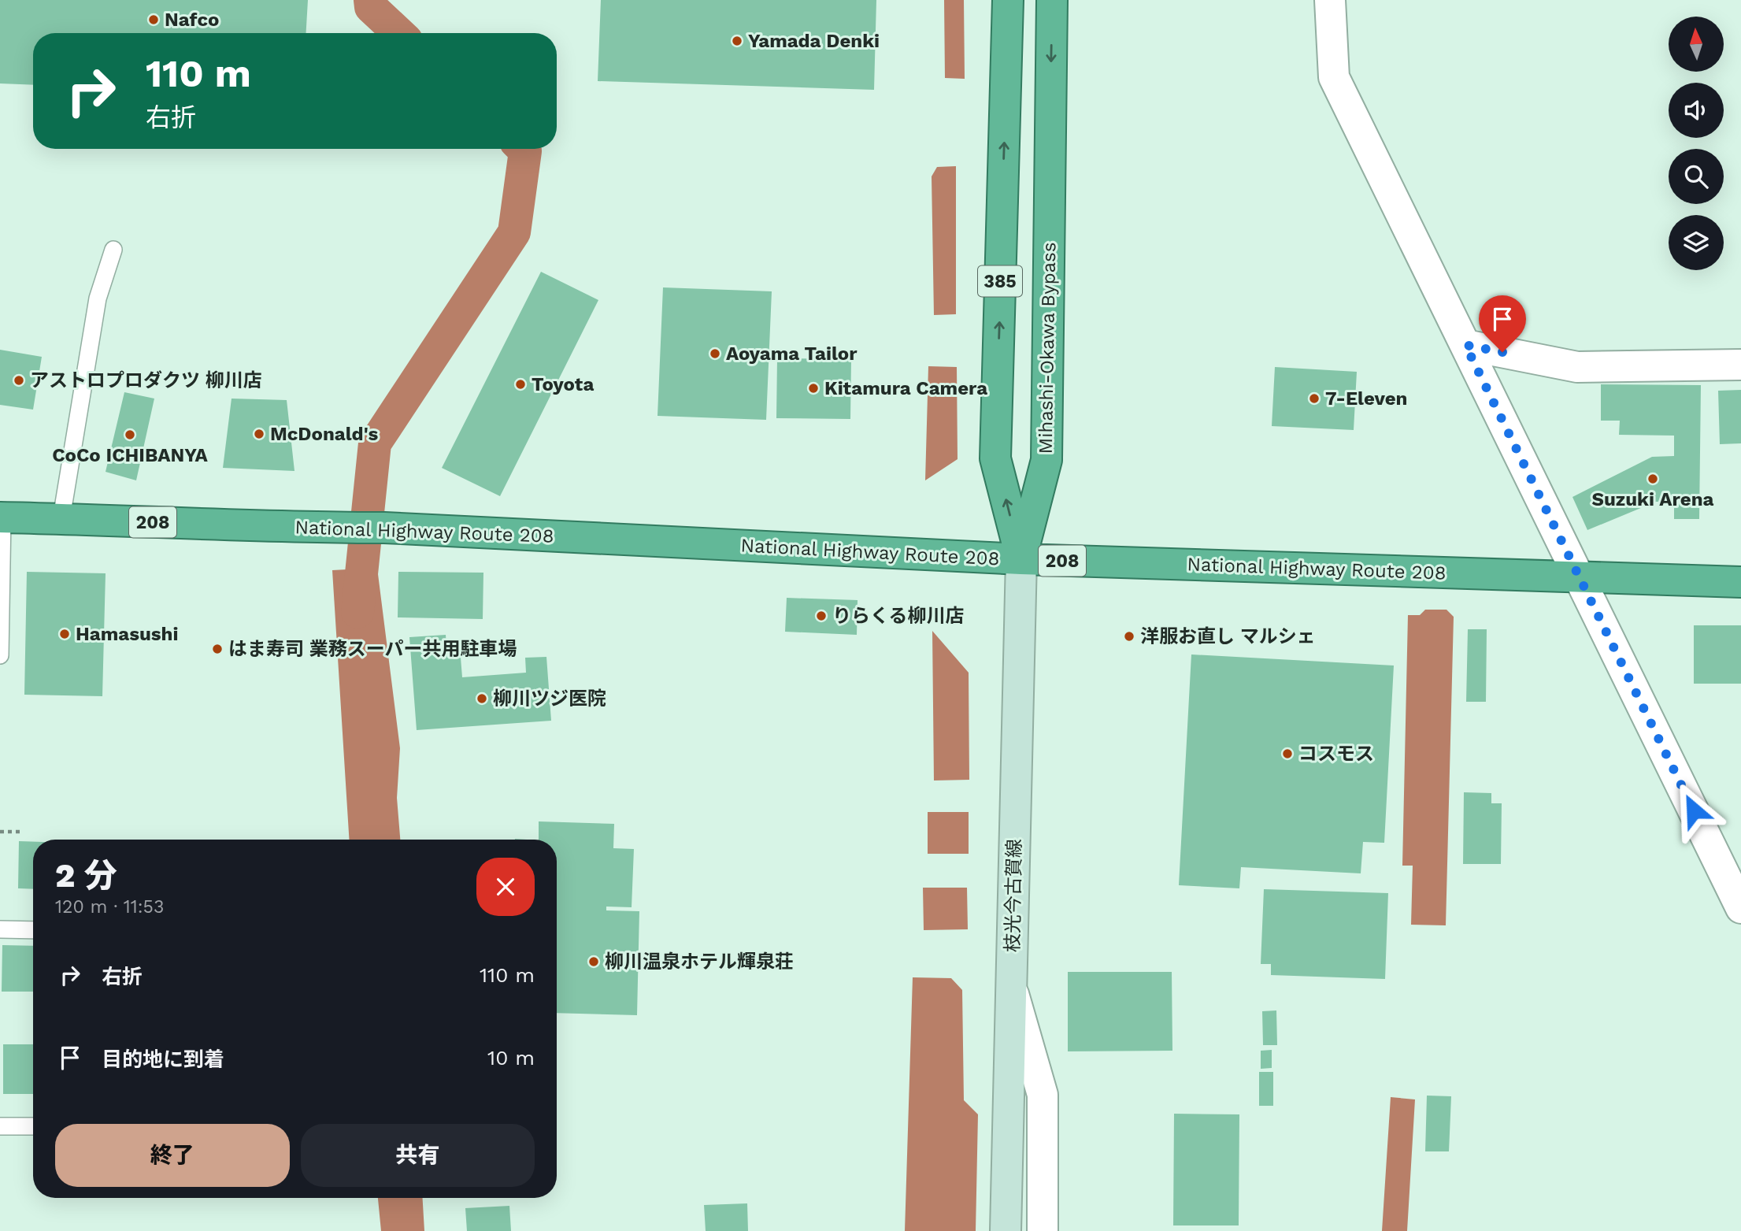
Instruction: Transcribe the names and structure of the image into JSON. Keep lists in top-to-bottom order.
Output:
{
  "streets": {
    "highway": [
      "385",
      "Mihashi-Okawa Bypass",
      "208",
      "National Highway Route 208"
    ],
    "main road": ["枝光今古賀線"]
  },
  "crossings": [
    ["385", "Mihashi-Okawa Bypass"],
    ["385", "National Highway Route 208"],
    ["385", "枝光今古賀線"],
    ["Mihashi-Okawa Bypass", "National Highway Route 208"],
    ["Mihashi-Okawa Bypass", "枝光今古賀線"],
    ["National Highway Route 208", "枝光今古賀線"]
  ],
  "places": [
    "Nafco",
    "Yamada Denki",
    "Aoyama Tailor",
    "アストロプロダクツ 柳川店",
    "Toyota",
    "Kitamura Camera",
    "7-Eleven",
    "McDonald's",
    "CoCo ICHIBANYA",
    "Suzuki Arena",
    "りらくる柳川店",
    "Hamasushi",
    "洋服お直し マルシェ",
    "はま寿司 業務スーパー共用駐車場",
    "柳川ツジ医院",
    "コスモス",
    "柳川温泉ホテル輝泉荘"
  ],
  "north": "top",
  "page": {
    "turn": ["110 m", "右折"],
    "heading": ["2 分", "120 m · 11:53"],
    "list": [
      {
        "name": "右折",
        "value": "110 m"
      },
      {
        "name": "目的地に到着",
        "value": "10 m"
      }
    ],
    "buttons": ["終了", "共有"]
  }
}
